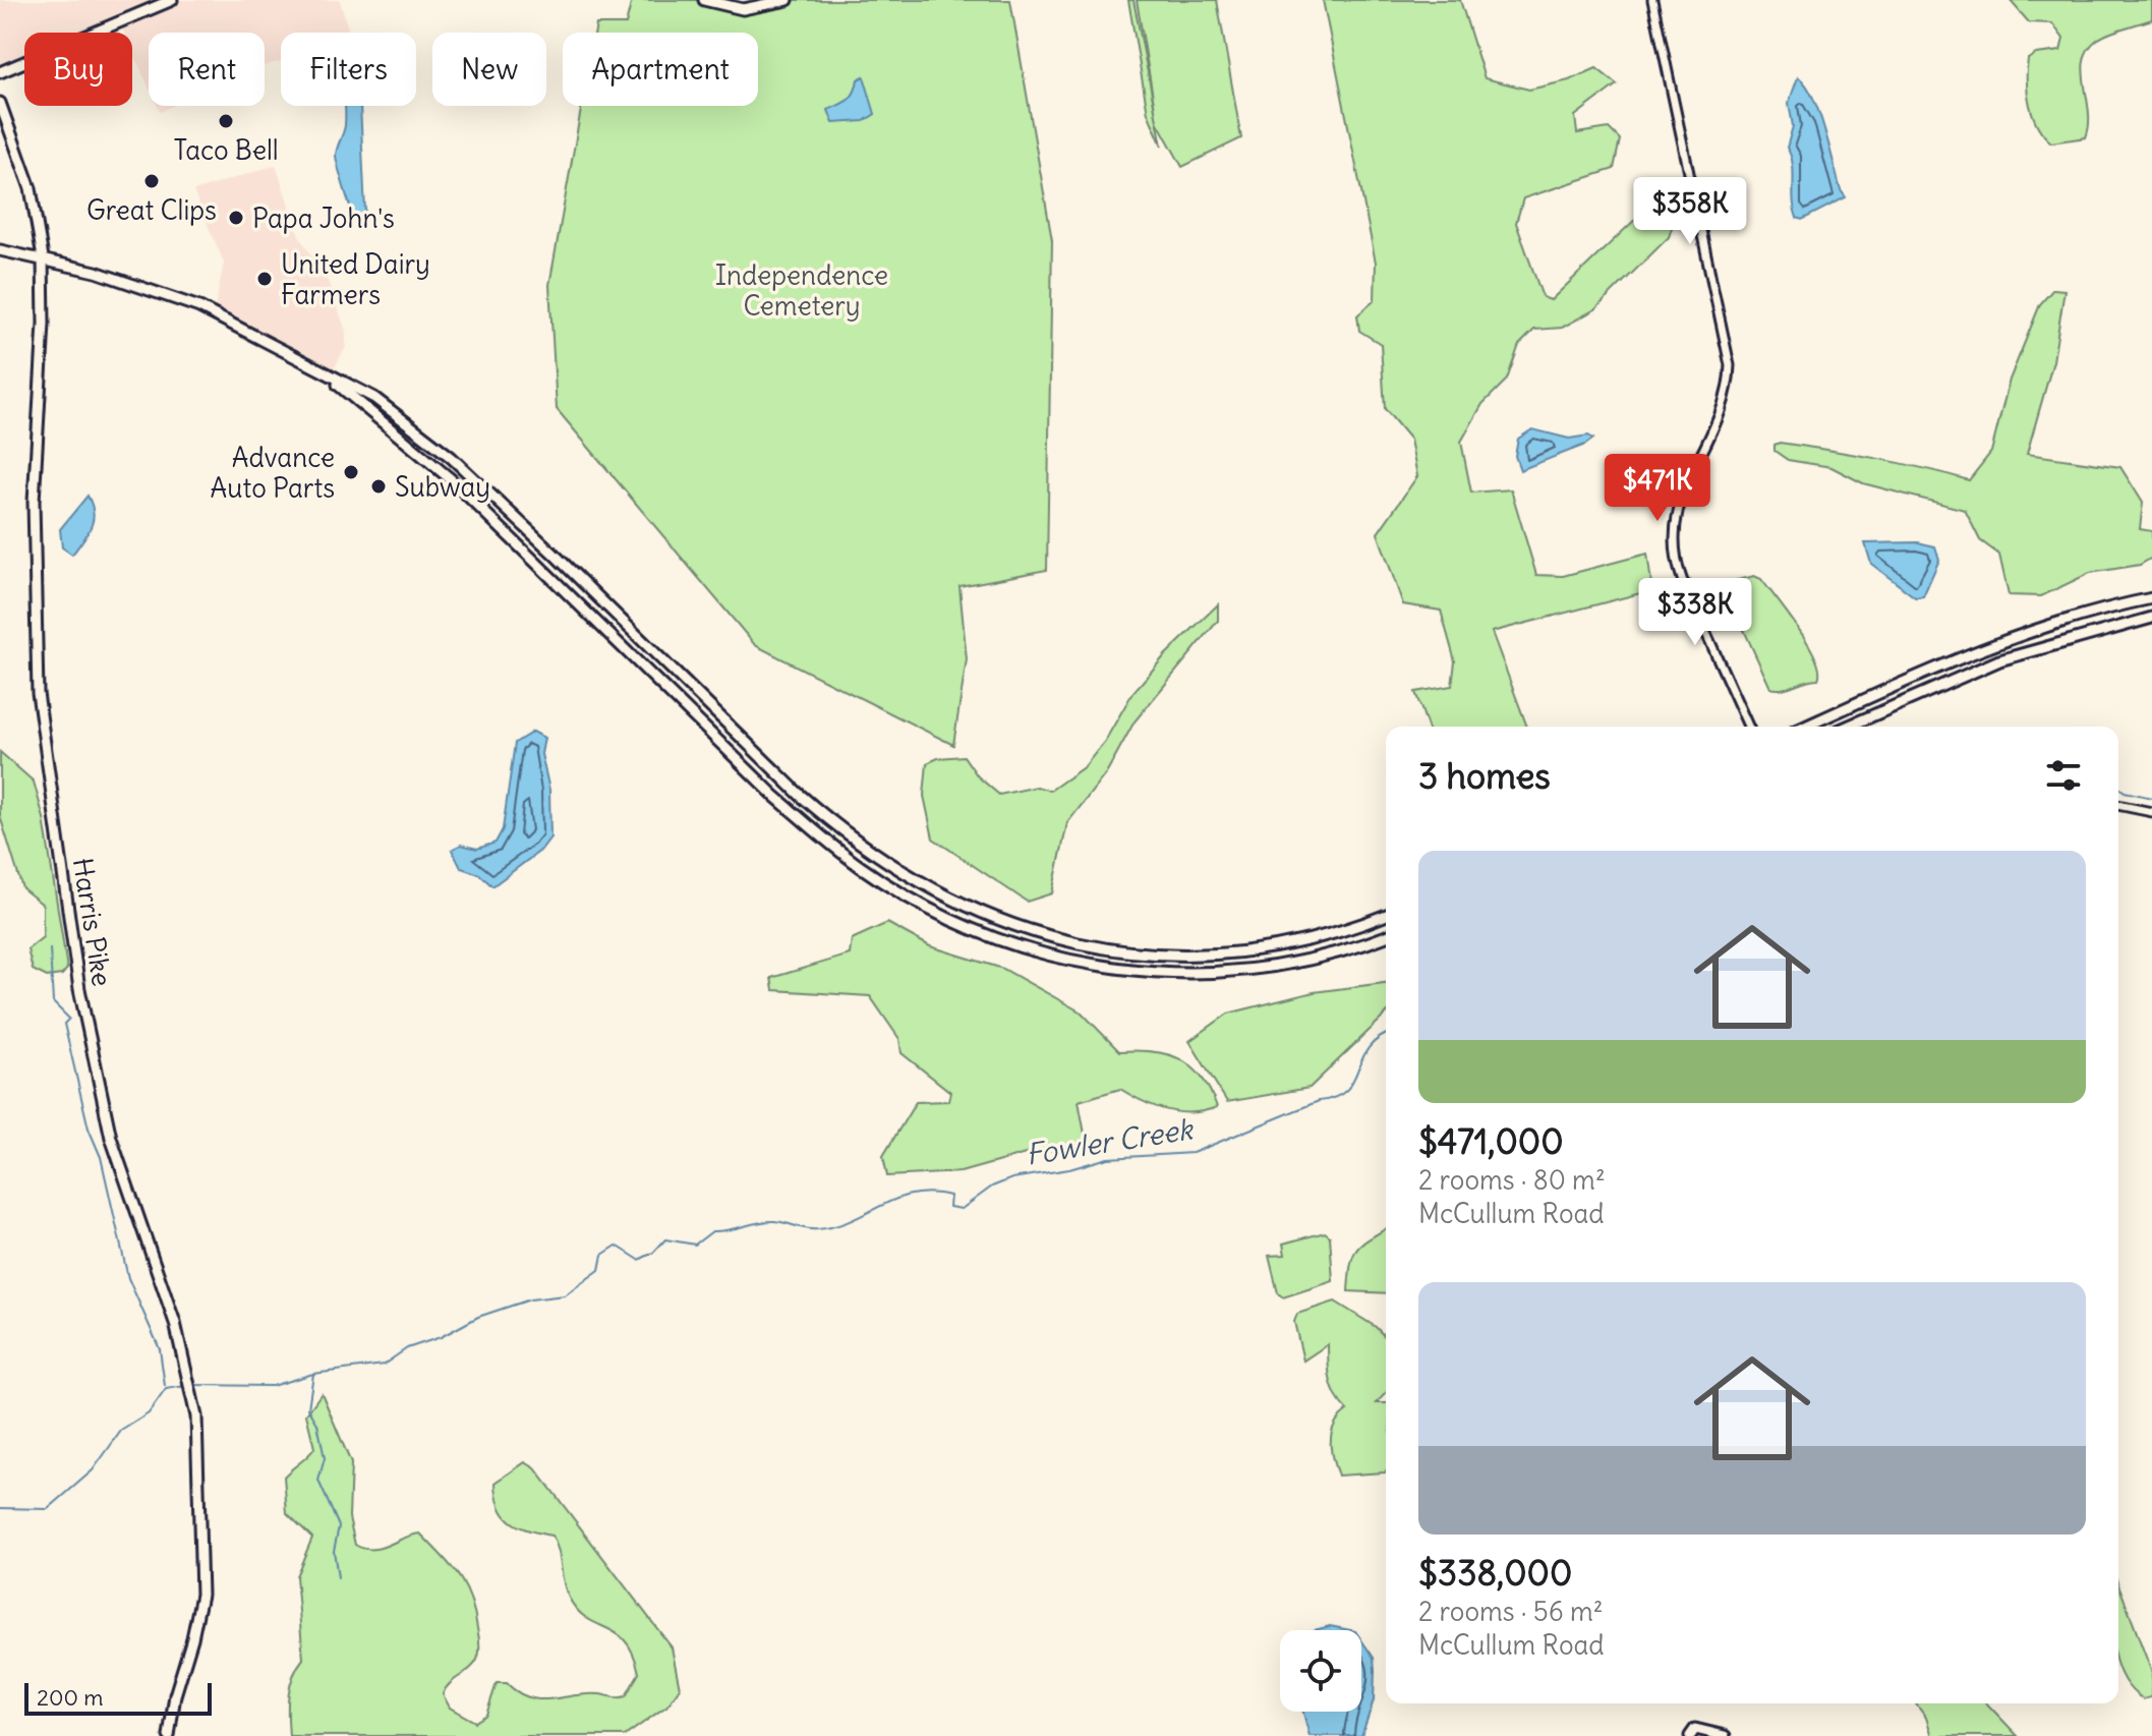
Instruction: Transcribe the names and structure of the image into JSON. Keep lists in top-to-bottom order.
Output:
{
  "streets": {
    "main road": ["Harris Pike"]
  },
  "water": ["Fowler Creek"],
  "parks": ["Independence Cemetery"],
  "places": [
    "Taco Bell",
    "Great Clips",
    "Papa John's",
    "United Dairy Farmers",
    "Advance Auto Parts",
    "Subway"
  ],
  "scale_bar": "200 m",
  "page": {
    "chip": [
      "Buy",
      "Rent",
      "Filters",
      "New",
      "Apartment"
    ],
    "price": ["$358K", "$471K", "$338K"],
    "heading": "3 homes",
    "list": [
      {
        "name": "$471,000",
        "note": "2 rooms · 80 m² · McCullum Road"
      },
      {
        "name": "$338,000",
        "note": "2 rooms · 56 m² · McCullum Road"
      }
    ],
    "scale": "200 m"
  }
}
